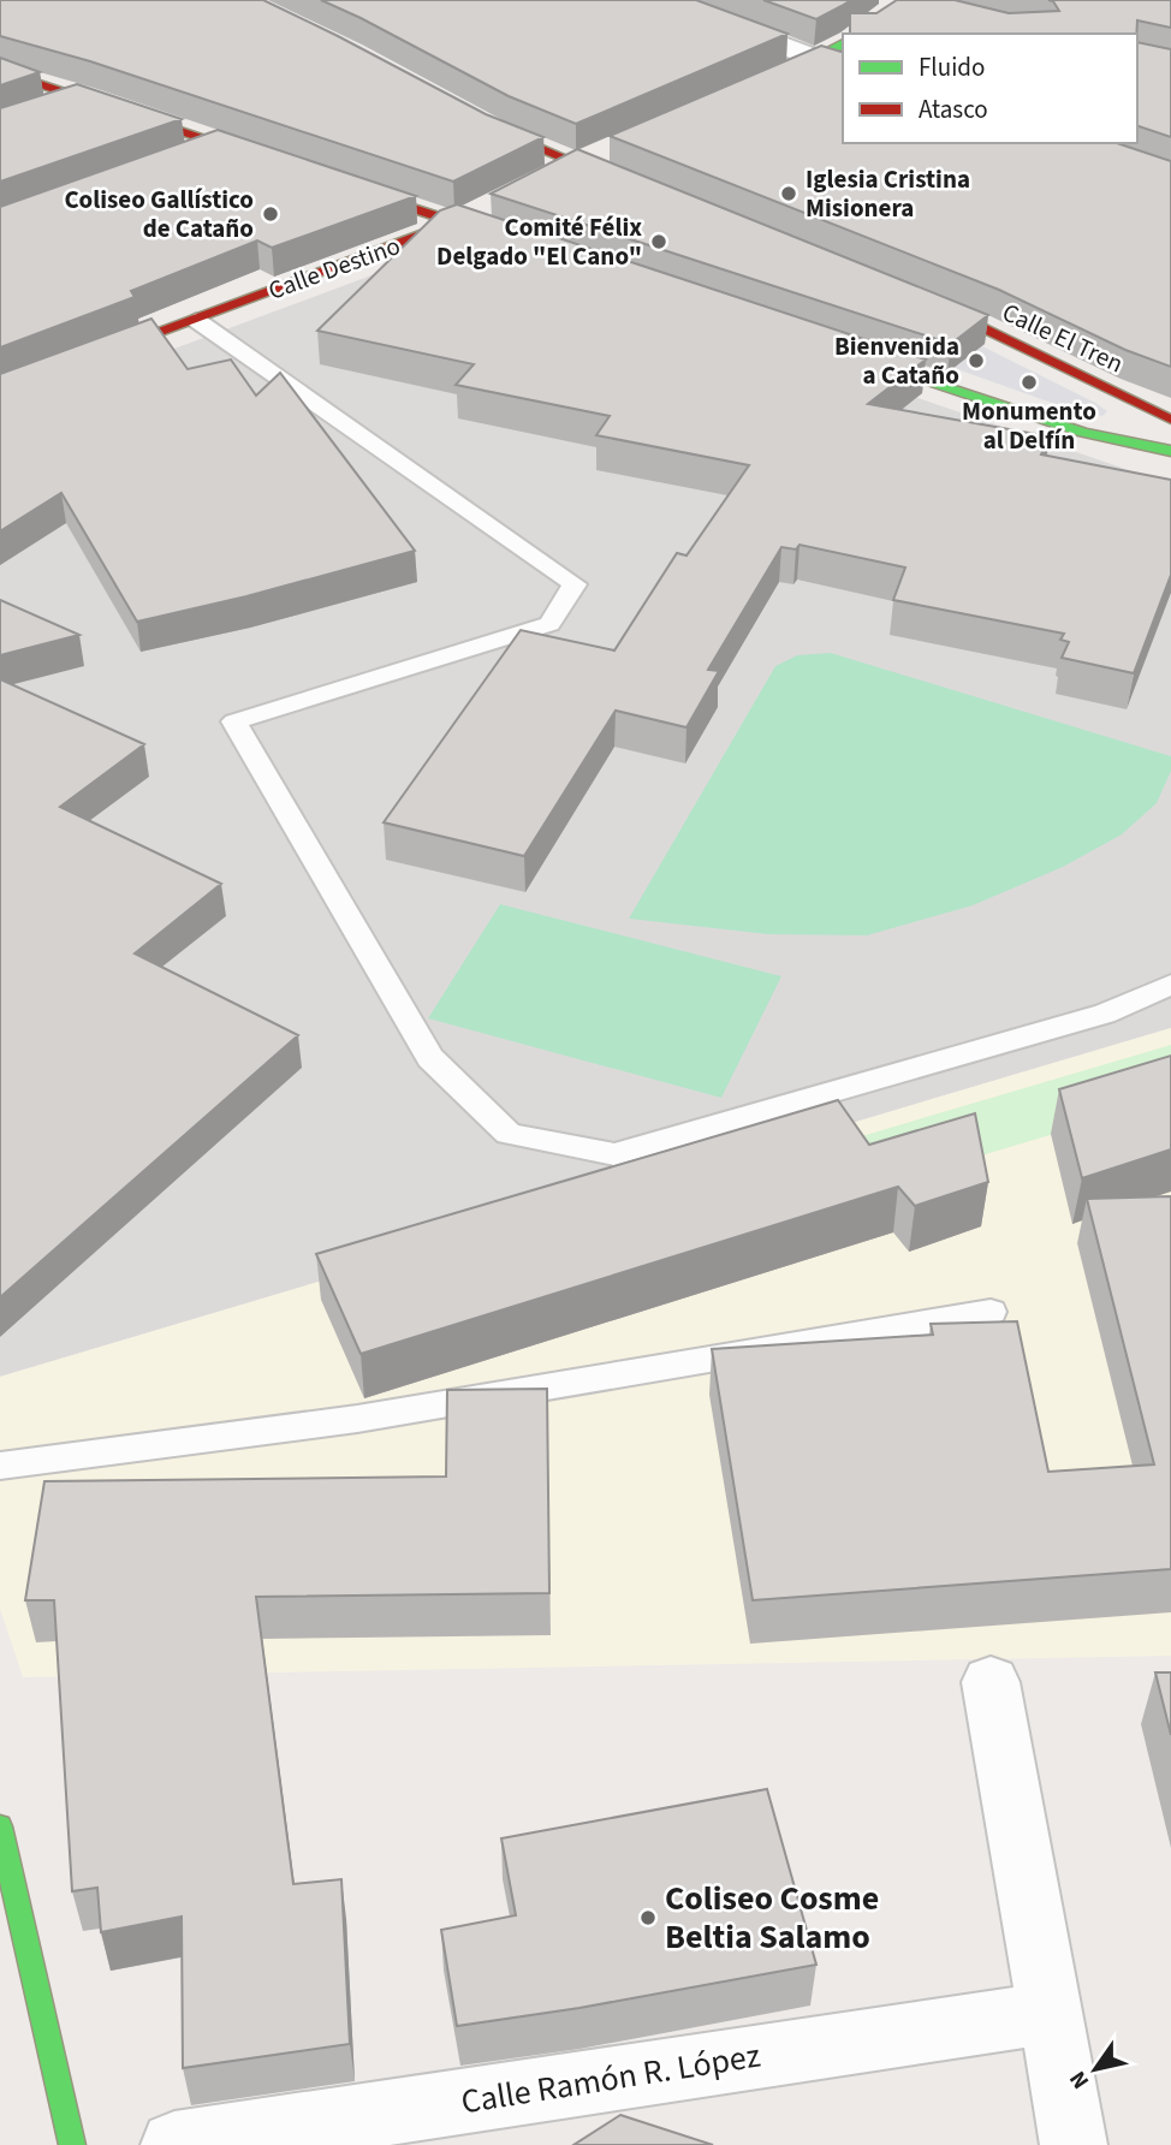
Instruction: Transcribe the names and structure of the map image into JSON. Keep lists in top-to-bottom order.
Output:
{
  "streets": {
    "main road": ["Calle Destino", "Calle El Tren"],
    "street": ["Calle Ramón R. López"]
  },
  "places": [
    "Iglesia Cristina Misionera",
    "Coliseo Gallístico de Cataño",
    "Comité Félix Delgado \"El Cano\"",
    "Bienvenida a Cataño",
    "Monumento al Delfín",
    "Coliseo Cosme Beltia Salamo"
  ],
  "legend": ["Fluido", "Atasco"],
  "north": "bottom left"
}
